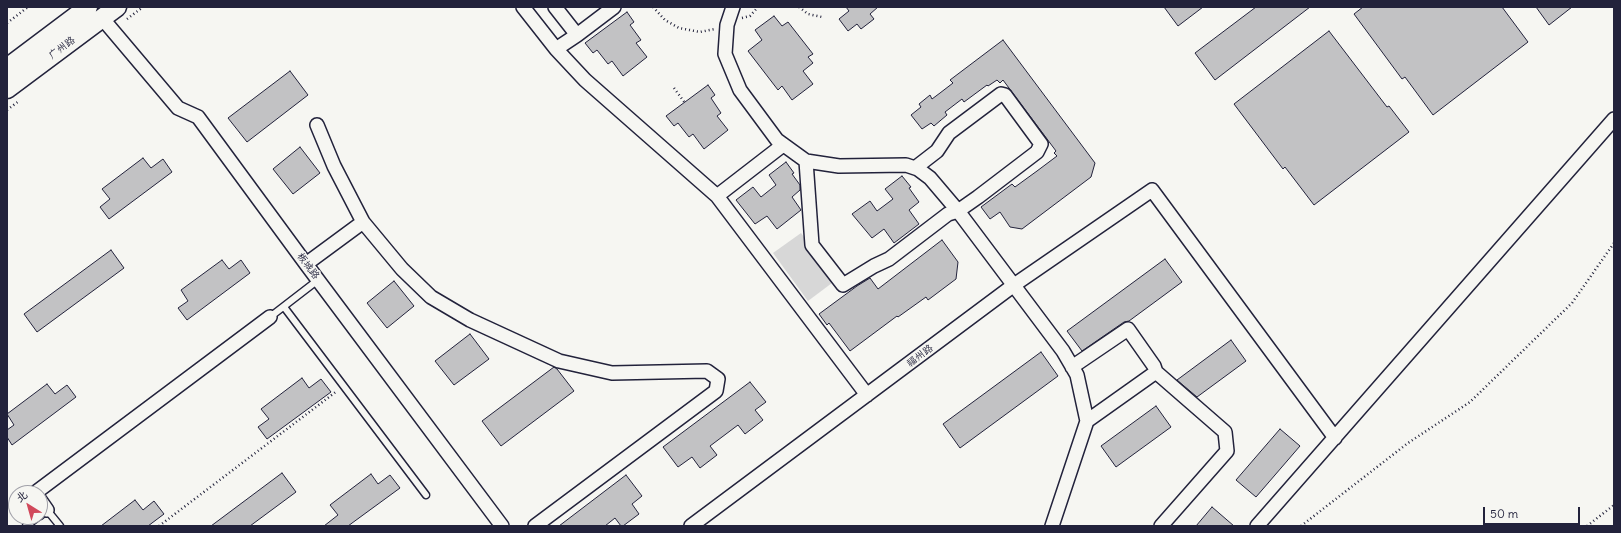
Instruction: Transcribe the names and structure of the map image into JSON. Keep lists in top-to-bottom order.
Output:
{
  "streets": {
    "main road": ["广州路"],
    "street": ["板城路", "福州路"]
  },
  "crossings": [
    ["广州路", "板城路"]
  ],
  "scale_bar": "50 m",
  "north": "top left"
}
